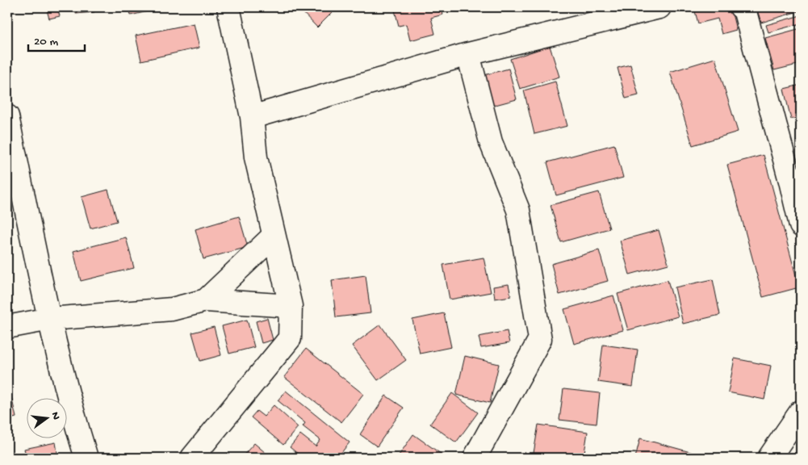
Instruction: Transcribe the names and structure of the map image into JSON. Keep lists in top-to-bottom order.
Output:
{
  "scale_bar": "20 m",
  "north": "right"
}
